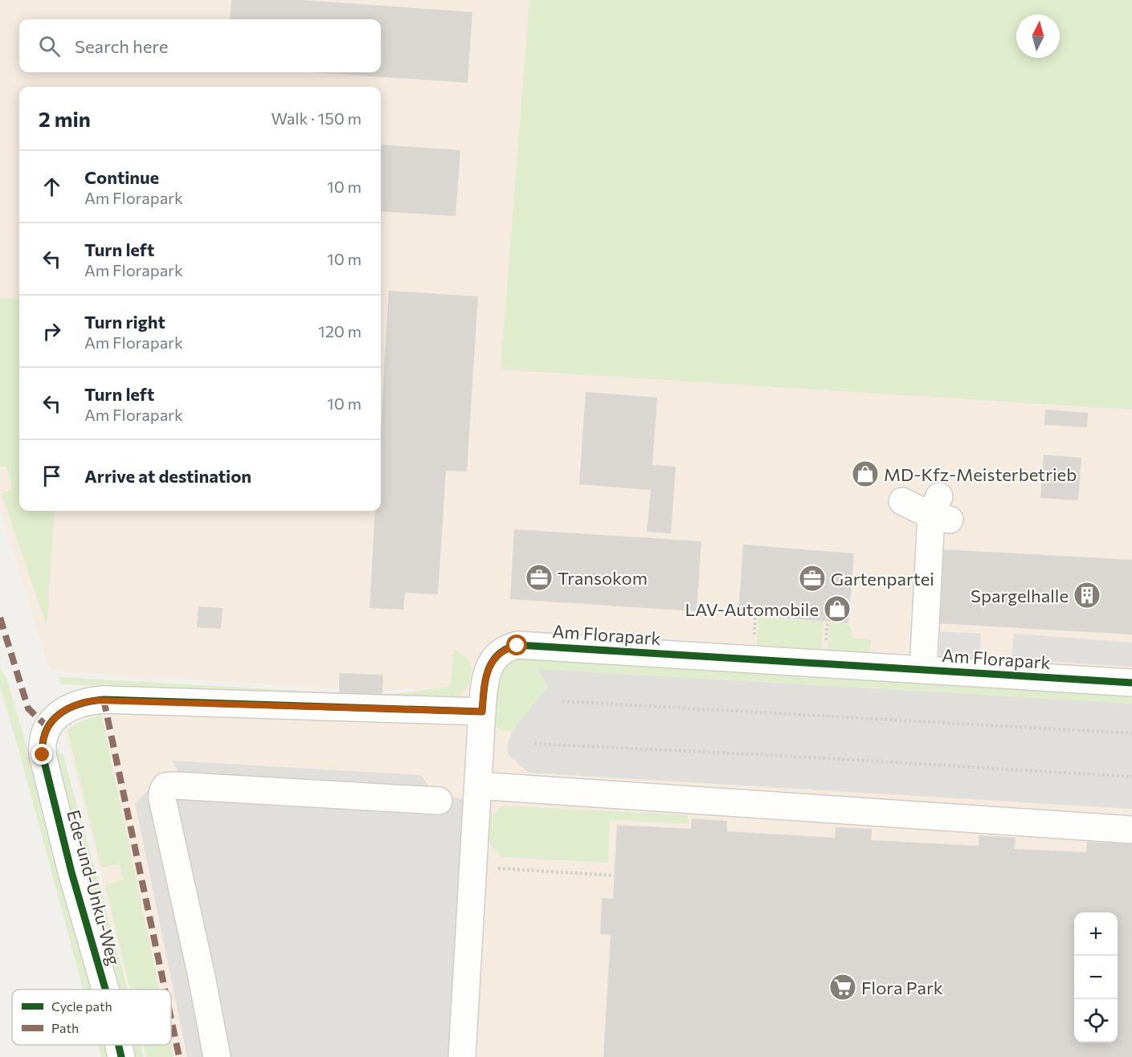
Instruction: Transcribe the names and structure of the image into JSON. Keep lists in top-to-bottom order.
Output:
{
  "streets": {
    "street": ["Am Florapark", "Ede-und-Unku-Weg"]
  },
  "crossings": [
    ["Am Florapark", "Ede-und-Unku-Weg"]
  ],
  "places": {
    "shop": ["MD-Kfz-Meisterbetrieb", "LAV-Automobile"],
    "office": ["Transokom", "Gartenpartei"],
    "building": ["Spargelhalle"],
    "supermarket": ["Flora Park"]
  },
  "legend": ["Cycle path", "Path"],
  "north": "top",
  "page": {
    "search": "Search here",
    "heading": ["2 min", "Walk · 150 m"],
    "list": [
      ["Continue", "Am Florapark", "10 m"],
      ["Turn left", "Am Florapark", "10 m"],
      ["Turn right", "Am Florapark", "120 m"],
      ["Turn left", "Am Florapark", "10 m"],
      "Arrive at destination"
    ],
    "map_buttons": ["+", "−"]
  }
}
